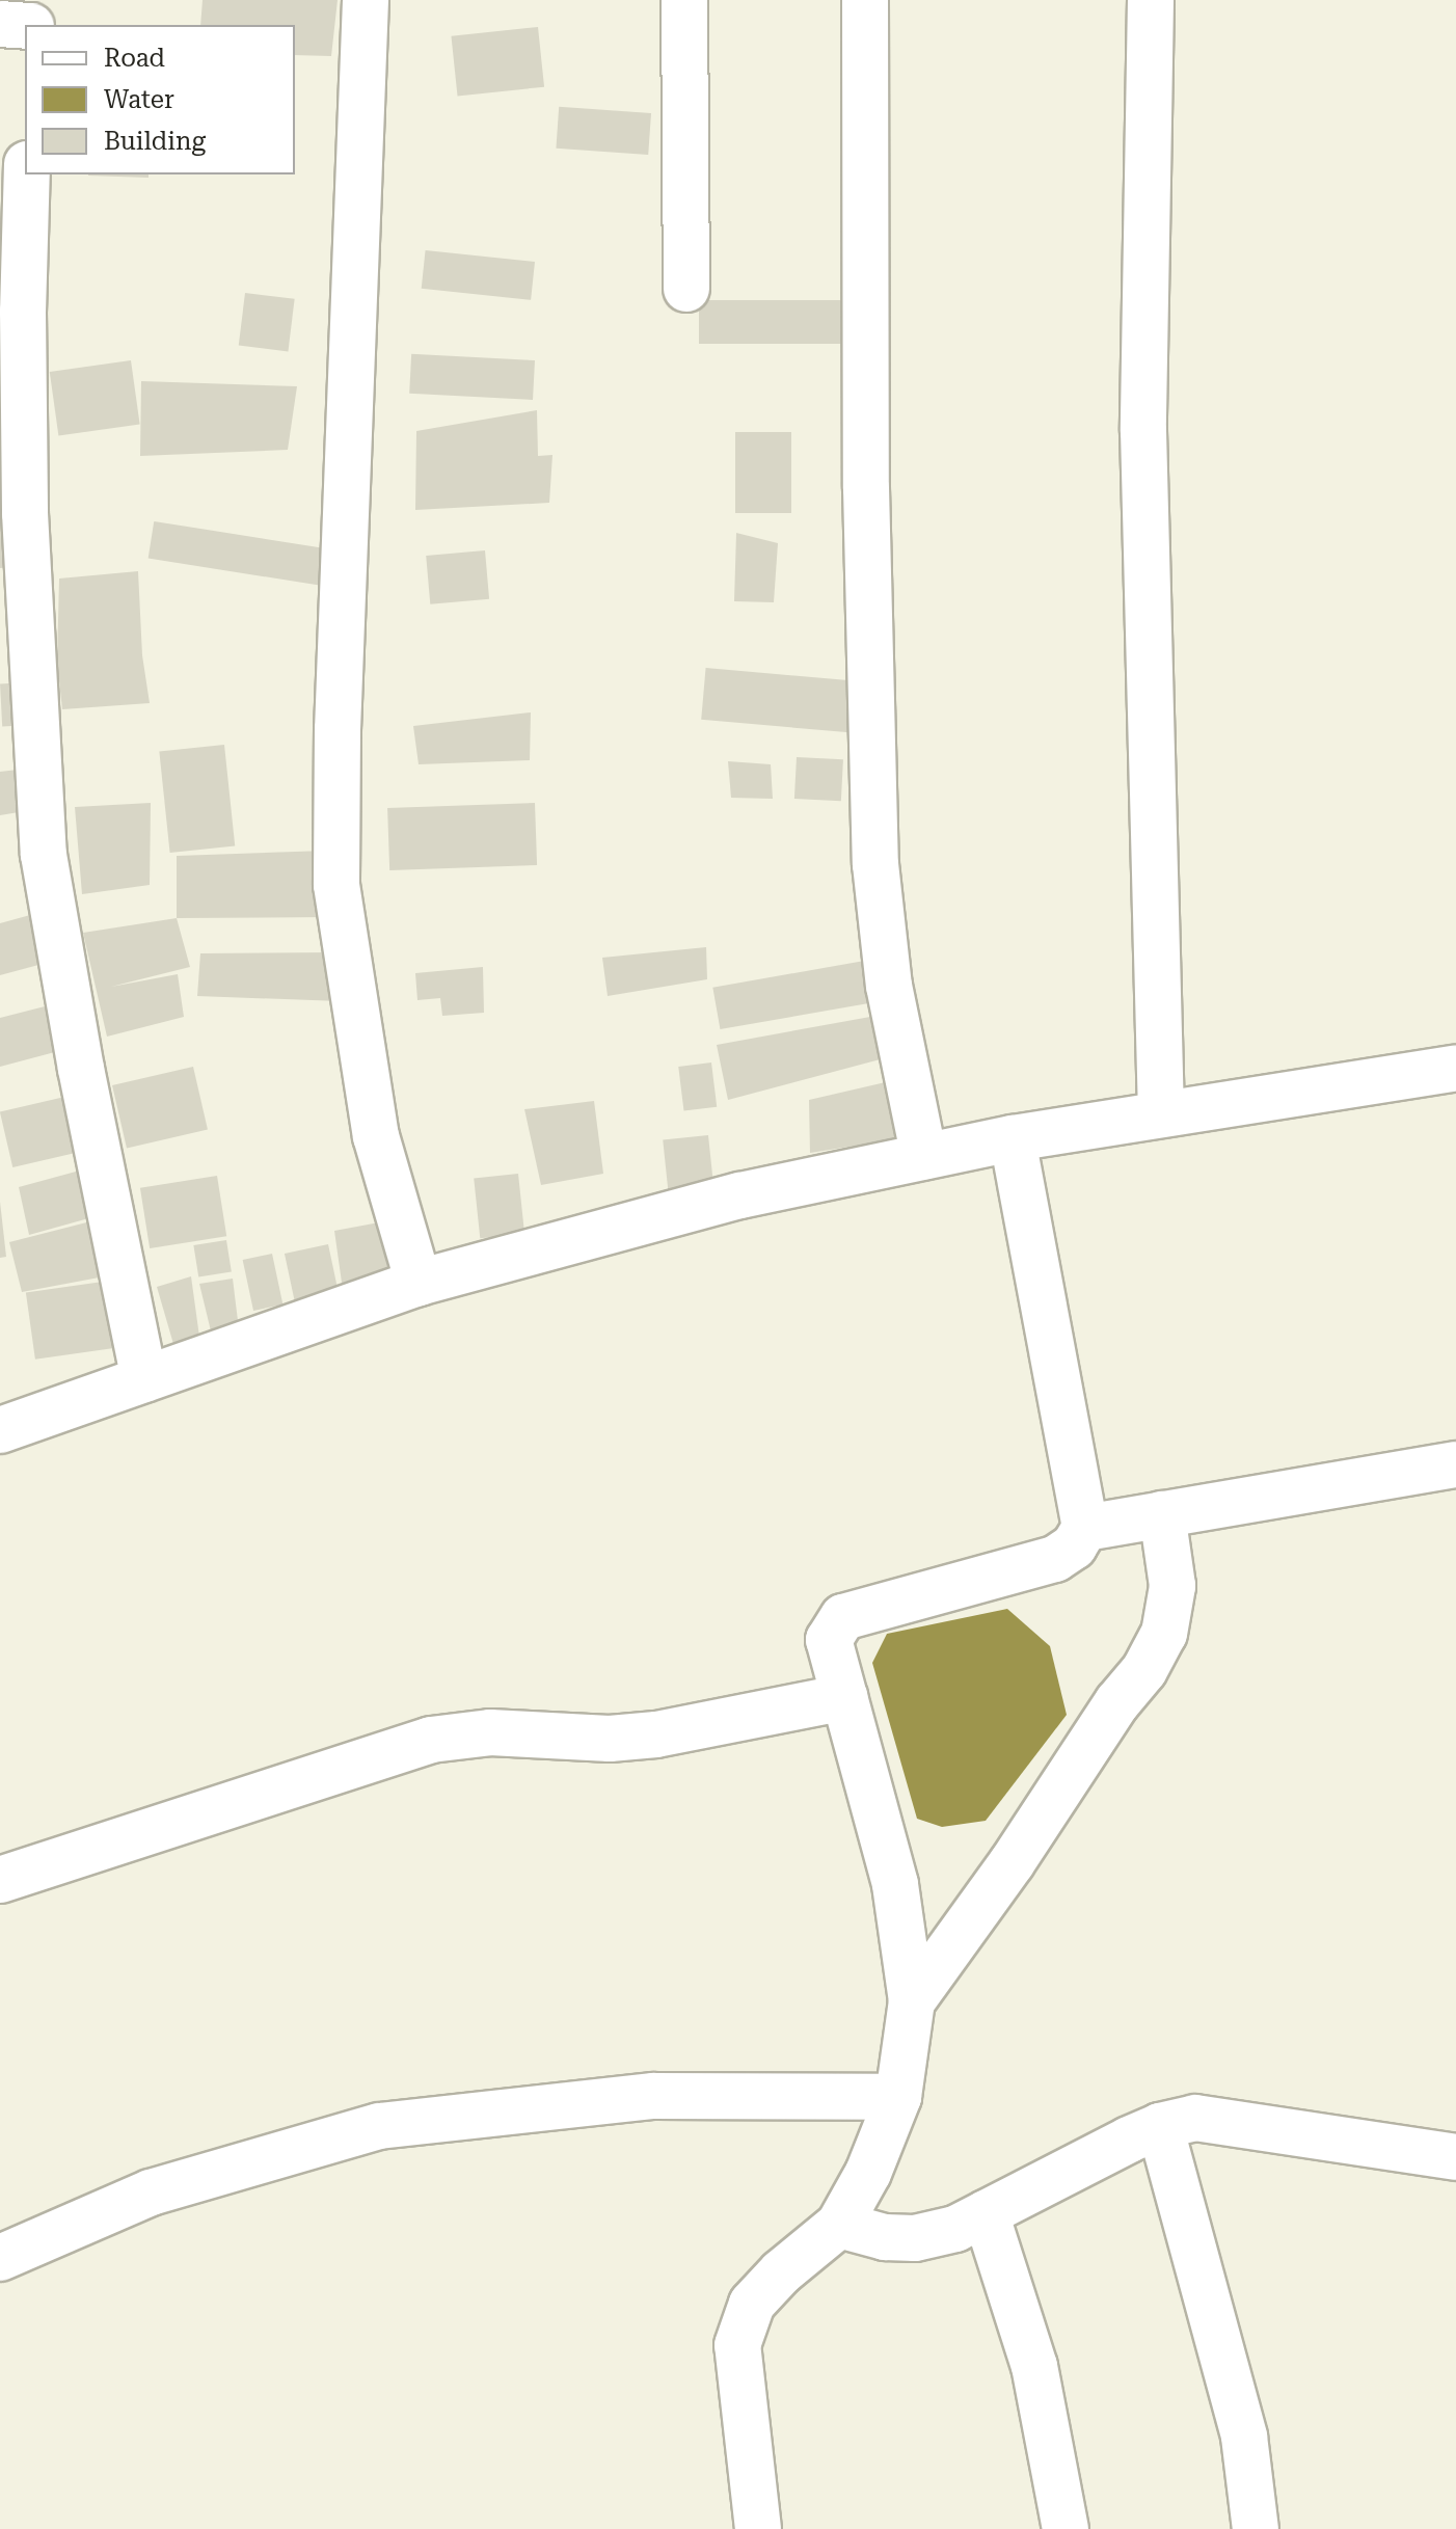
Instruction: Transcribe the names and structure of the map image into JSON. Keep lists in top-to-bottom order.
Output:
{
  "legend": ["Road", "Water", "Building"]
}
